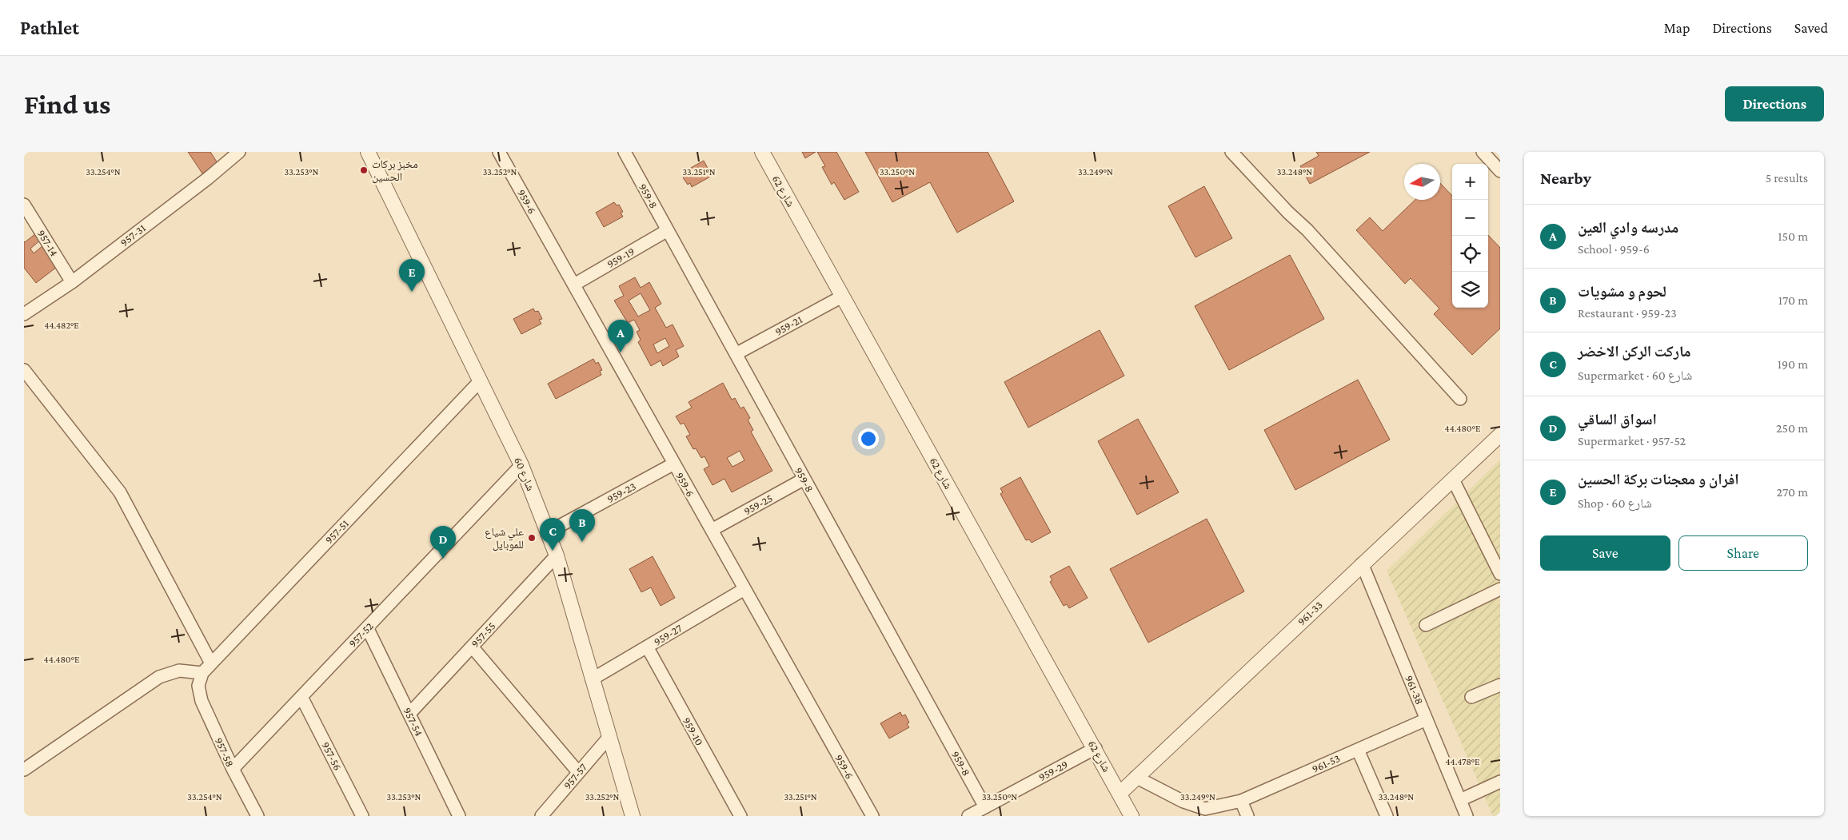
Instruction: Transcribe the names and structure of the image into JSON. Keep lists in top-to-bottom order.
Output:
{
  "streets": {
    "street": [
      "شارع 62",
      "959-8",
      "959-6",
      "957-31",
      "957-14",
      "959-19",
      "959-21",
      "شارع 60",
      "959-23",
      "959-25",
      "957-51",
      "961-33",
      "957-52",
      "957-55",
      "959-27",
      "961-38",
      "957-54",
      "959-10",
      "957-58",
      "957-56",
      "961-53",
      "959-29",
      "957-57"
    ]
  },
  "crossings": [
    ["شارع 62", "959-21"],
    ["شارع 62", "961-33"],
    ["شارع 62", "959-29"],
    ["959-8", "959-19"],
    ["959-8", "959-21"],
    ["959-8", "959-25"],
    ["959-8", "959-29"],
    ["959-6", "959-19"],
    ["959-6", "959-23"],
    ["959-6", "959-25"],
    ["959-6", "959-27"],
    ["957-31", "957-14"],
    ["شارع 60", "959-23"],
    ["شارع 60", "957-51"],
    ["شارع 60", "957-52"],
    ["شارع 60", "957-55"],
    ["شارع 60", "959-27"],
    ["شارع 60", "957-57"],
    ["957-51", "957-58"],
    ["961-33", "961-38"],
    ["961-33", "961-53"],
    ["957-52", "957-54"],
    ["957-52", "957-58"],
    ["957-52", "957-56"],
    ["957-55", "957-54"],
    ["959-27", "959-10"],
    ["961-38", "961-53"]
  ],
  "places": ["مخبز بركات الحسين", "علي شياع للموبايل"],
  "north": "left",
  "page": {
    "header": "Pathlet",
    "nav": ["Map", "Directions", "Saved"],
    "buttons": [
      "Directions",
      ["Save", "Share"]
    ],
    "title": "Find us",
    "heading": ["Nearby", "5 results"],
    "map_buttons": ["+", "−"],
    "list": [
      {
        "mark": "A",
        "name": "مدرسه وادي العين",
        "note": "School · 959-6",
        "value": "150 m"
      },
      {
        "mark": "B",
        "name": "لحوم و مشويات",
        "note": "Restaurant · 959-23",
        "value": "170 m"
      },
      {
        "mark": "C",
        "name": "ماركت الركن الاخضر",
        "note": "Supermarket · شارع 60",
        "value": "190 m"
      },
      {
        "mark": "D",
        "name": "اسواق الساقي",
        "note": "Supermarket · 957-52",
        "value": "250 m"
      },
      {
        "mark": "E",
        "name": "افران و معجنات بركة الحسين",
        "note": "Shop · شارع 60",
        "value": "270 m"
      }
    ],
    "pins": [
      "E",
      "A",
      "B",
      "C",
      "D"
    ]
  },
  "coordinates": [
    "33.250°N",
    "33.254°N",
    "33.253°N",
    "33.252°N",
    "33.251°N",
    "33.249°N",
    "33.248°N",
    "44.482°E",
    "44.480°E",
    "44.478°E"
  ]
}
